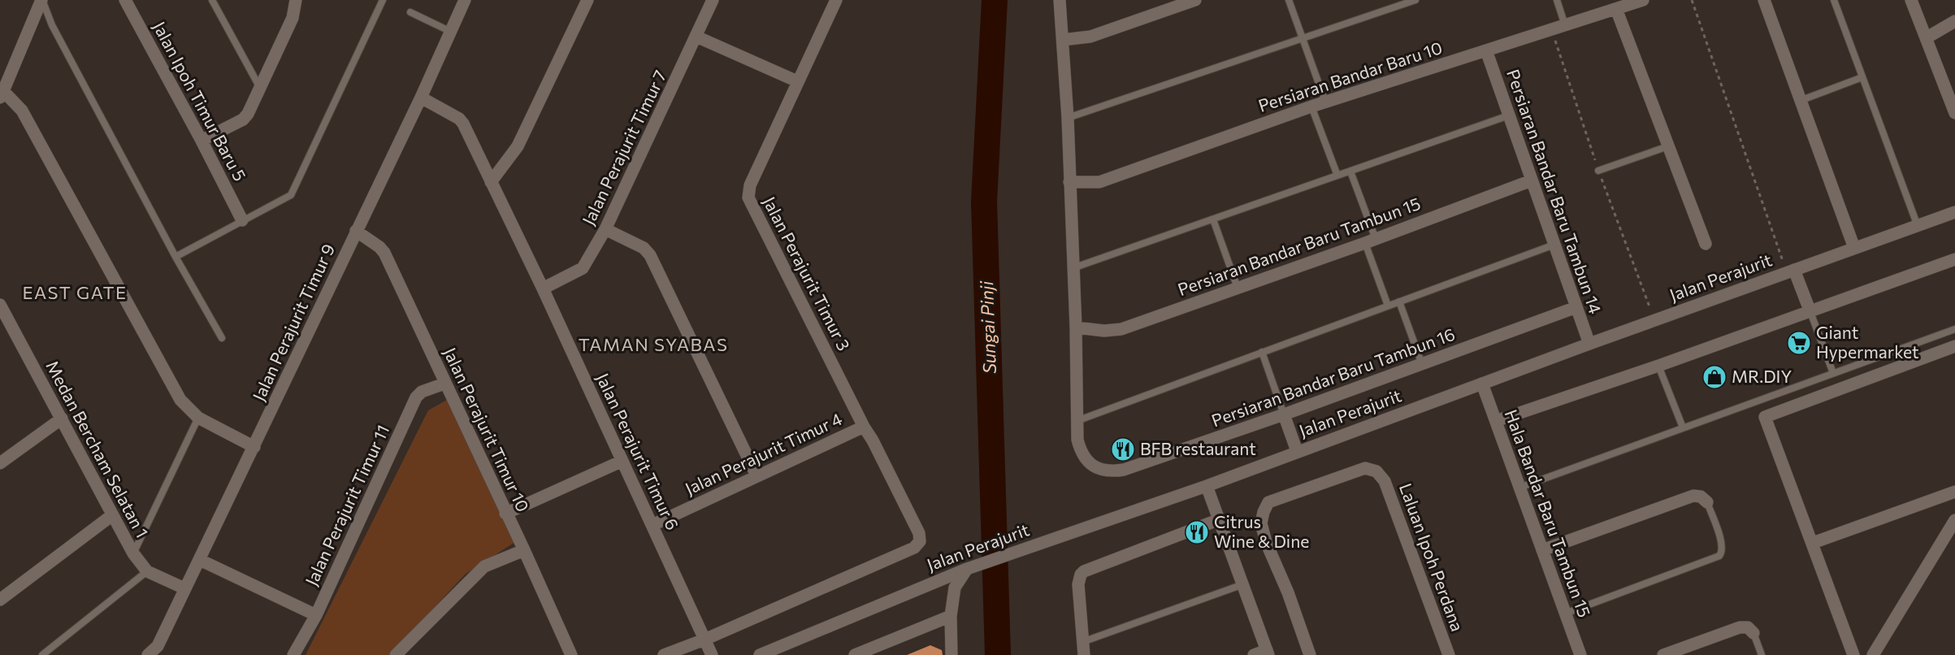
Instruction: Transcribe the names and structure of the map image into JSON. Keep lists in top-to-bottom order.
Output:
{
  "streets": {
    "street": [
      "Persiaran Bandar Baru 10",
      "Jalan Ipoh Timur Baru 5",
      "Jalan Perajurit Timur 7",
      "Persiaran Bandar Baru Tambun 14",
      "Persiaran Bandar Baru Tambun 15",
      "Jalan Perajurit Timur 3",
      "Jalan Perajurit",
      "Jalan Perajurit Timur 9",
      "Persiaran Bandar Baru Tambun 16",
      "Jalan Perajurit Timur 10",
      "Medan Bercham Selatan 1",
      "Jalan Perajurit Timur 6",
      "Jalan Perajurit Timur 4",
      "Jalan Perajurit Timur 11",
      "Hala Bandar Baru Tambun 15",
      "Laluan Ipoh Perdana"
    ]
  },
  "crossings": [
    ["Persiaran Bandar Baru 10", "Persiaran Bandar Baru Tambun 14"],
    ["Persiaran Bandar Baru 10", "Persiaran Bandar Baru Tambun 16"],
    ["Jalan Perajurit Timur 7", "Jalan Perajurit Timur 6"],
    ["Persiaran Bandar Baru Tambun 14", "Persiaran Bandar Baru Tambun 15"],
    ["Persiaran Bandar Baru Tambun 14", "Jalan Perajurit"],
    ["Persiaran Bandar Baru Tambun 14", "Persiaran Bandar Baru Tambun 16"],
    ["Persiaran Bandar Baru Tambun 15", "Persiaran Bandar Baru Tambun 16"],
    ["Jalan Perajurit Timur 3", "Jalan Perajurit Timur 6"],
    ["Jalan Perajurit Timur 3", "Jalan Perajurit Timur 4"],
    ["Jalan Perajurit", "Hala Bandar Baru Tambun 15"],
    ["Jalan Perajurit Timur 9", "Jalan Perajurit Timur 10"],
    ["Jalan Perajurit Timur 9", "Medan Bercham Selatan 1"],
    ["Jalan Perajurit Timur 9", "Jalan Perajurit Timur 6"],
    ["Jalan Perajurit Timur 10", "Jalan Perajurit Timur 11"],
    ["Jalan Perajurit Timur 6", "Jalan Perajurit Timur 4"]
  ],
  "districts": ["EAST GATE", "TAMAN SYABAS"],
  "water": ["Sungai Pinji"],
  "places": {
    "supermarket": ["Giant Hypermarket"],
    "shop": ["MR.DIY"],
    "restaurant": ["BFB restaurant", "Citrus Wine & Dine"]
  }
}
